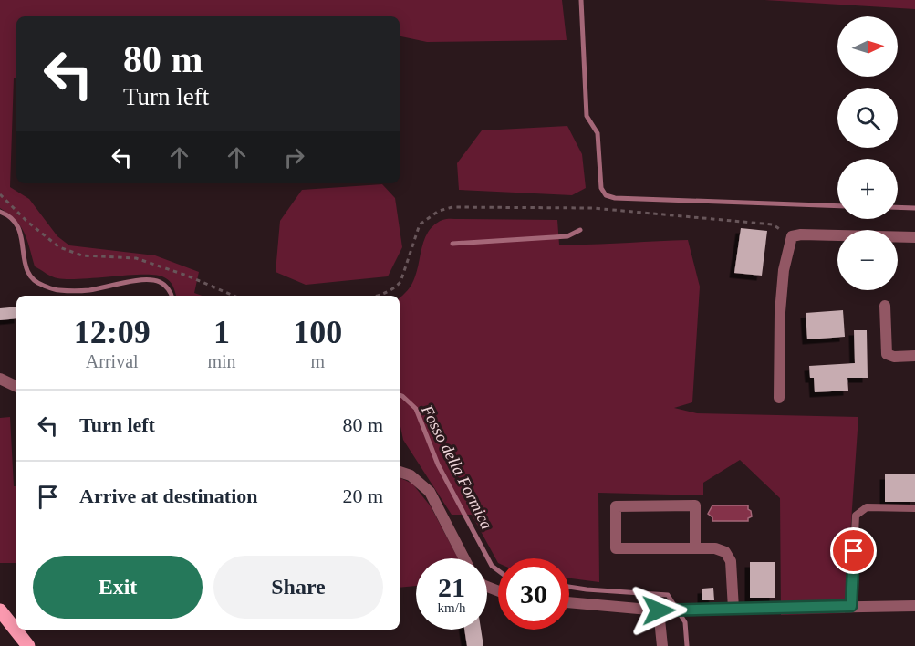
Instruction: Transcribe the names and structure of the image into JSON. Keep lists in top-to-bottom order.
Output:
{
  "water": ["Fosso della Formica"],
  "north": "right",
  "page": {
    "map_buttons": ["+", "−"],
    "turn": ["80 m", "Turn left"],
    "eta": [
      "12:09",
      "Arrival",
      "1",
      "min",
      "100",
      "m"
    ],
    "list": [
      {
        "name": "Turn left",
        "value": "80 m"
      },
      {
        "name": "Arrive at destination",
        "value": "20 m"
      }
    ],
    "buttons": ["Exit", "Share"],
    "speed": "21 km/h",
    "limit": "30"
  }
}
